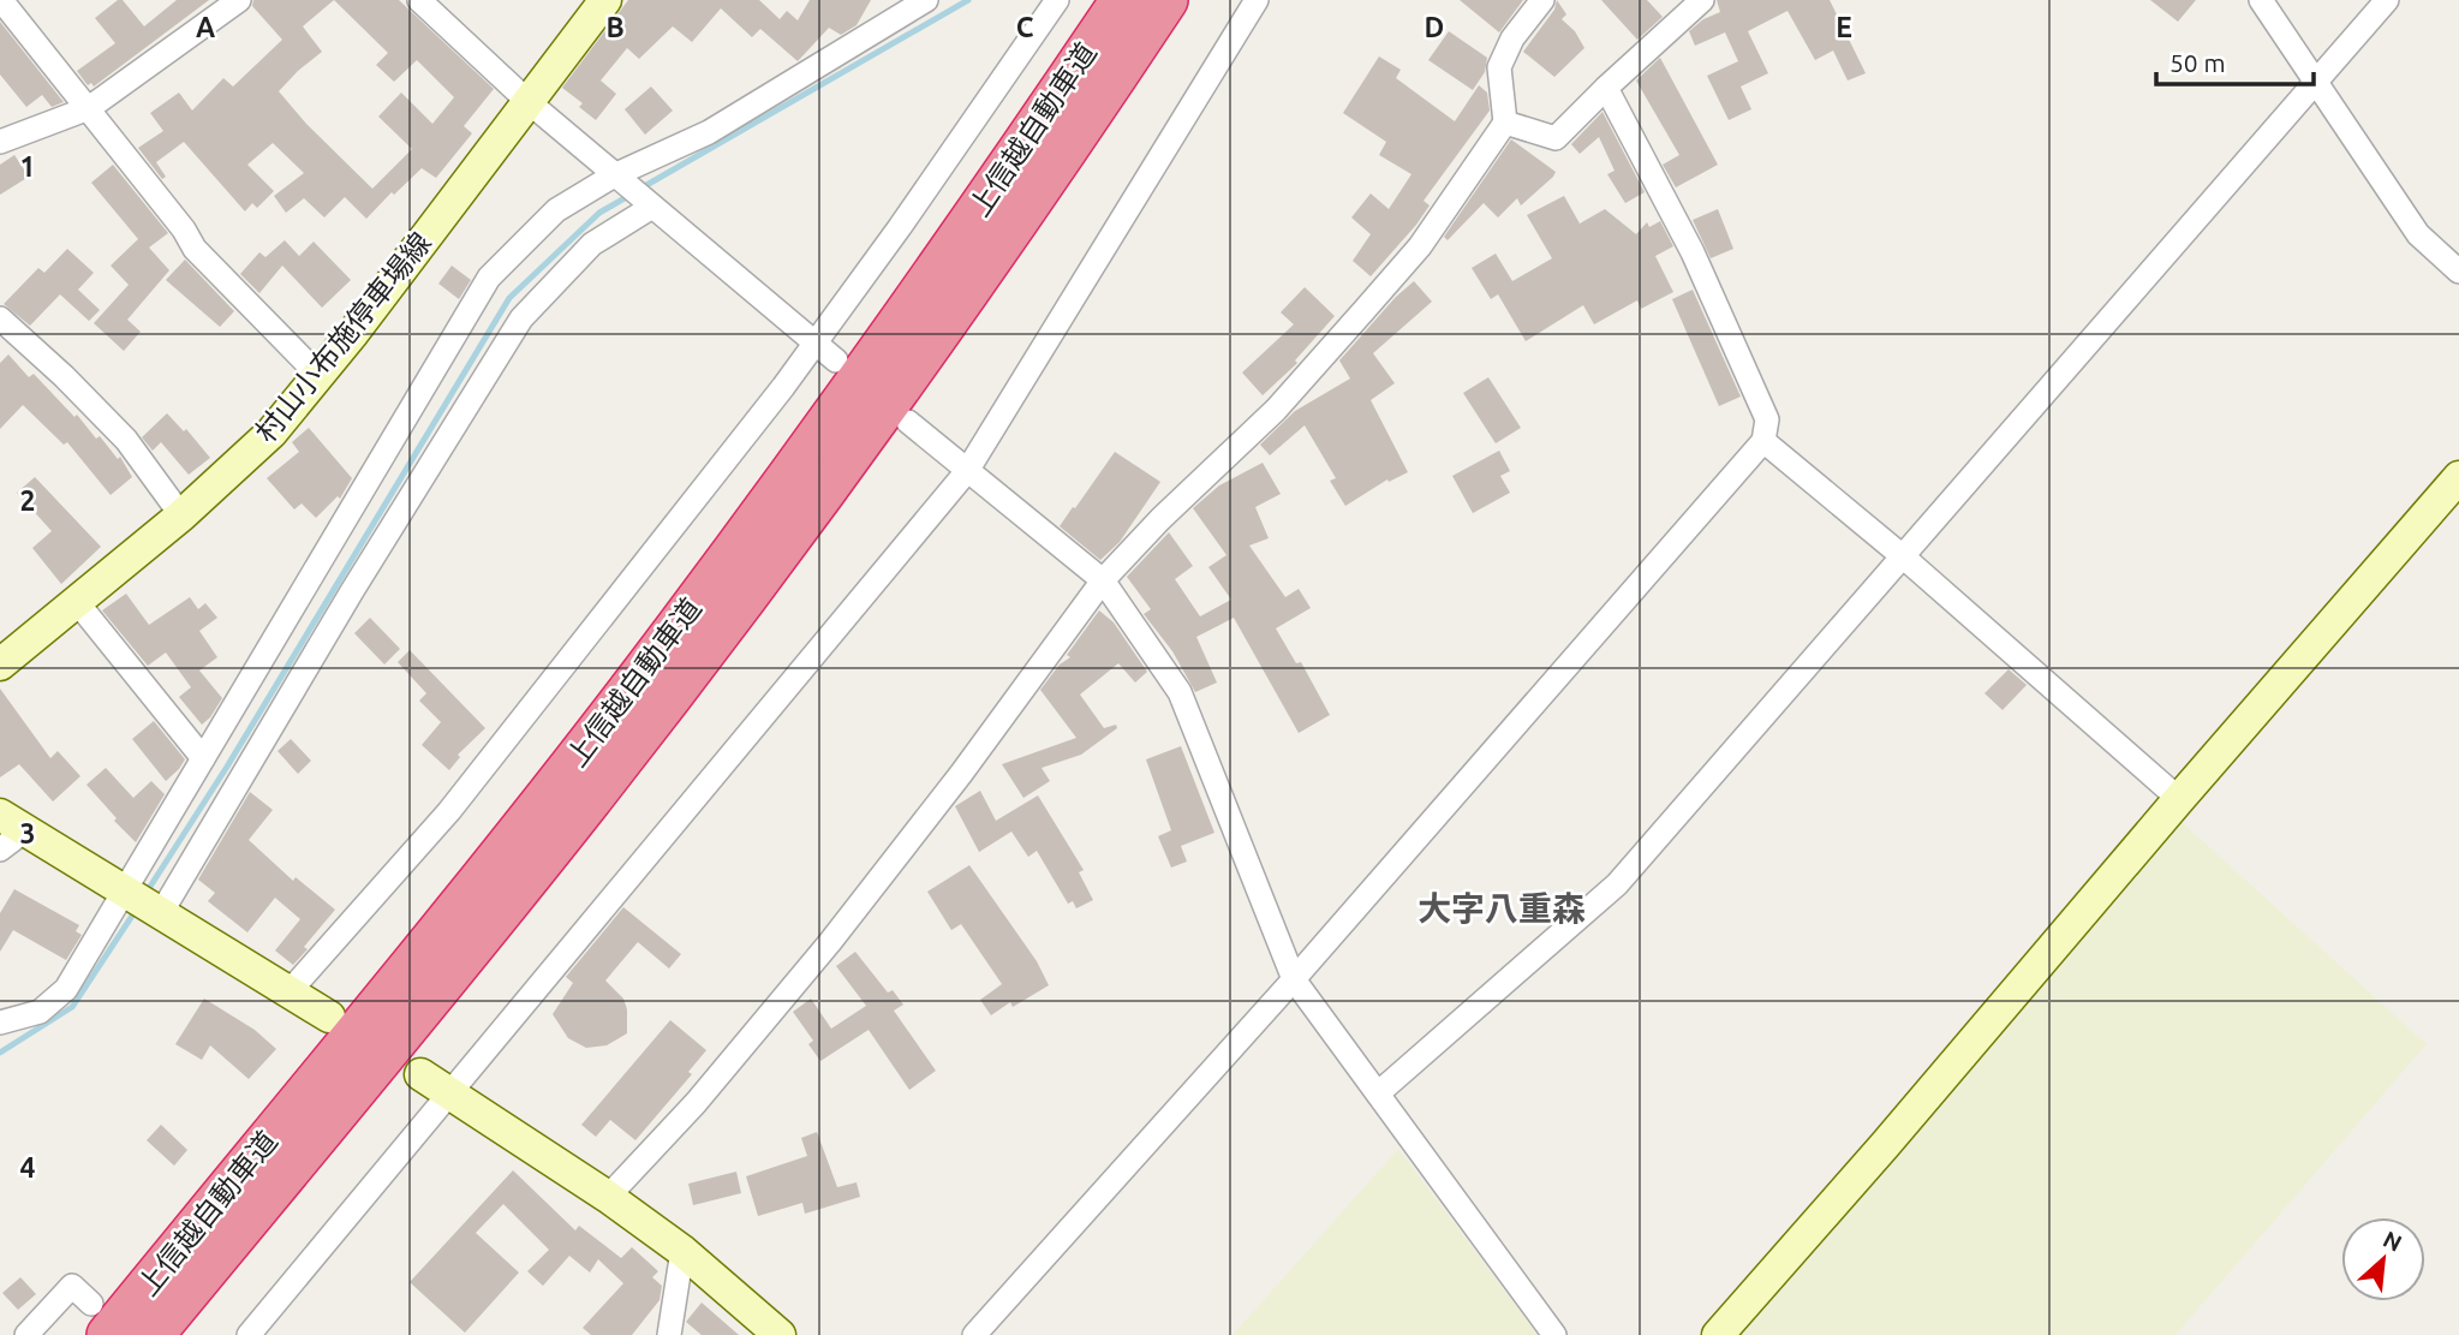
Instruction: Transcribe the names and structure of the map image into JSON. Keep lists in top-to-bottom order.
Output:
{
  "streets": {
    "highway": ["上信越自動車道"],
    "street": ["村山小布施停車場線"]
  },
  "districts": ["大字八重森"],
  "scale_bar": "50 m",
  "north": "top right",
  "grid": {
    "columns": [
      "A",
      "B",
      "C",
      "D",
      "E"
    ],
    "rows": [
      "1",
      "2",
      "3",
      "4"
    ]
  }
}
